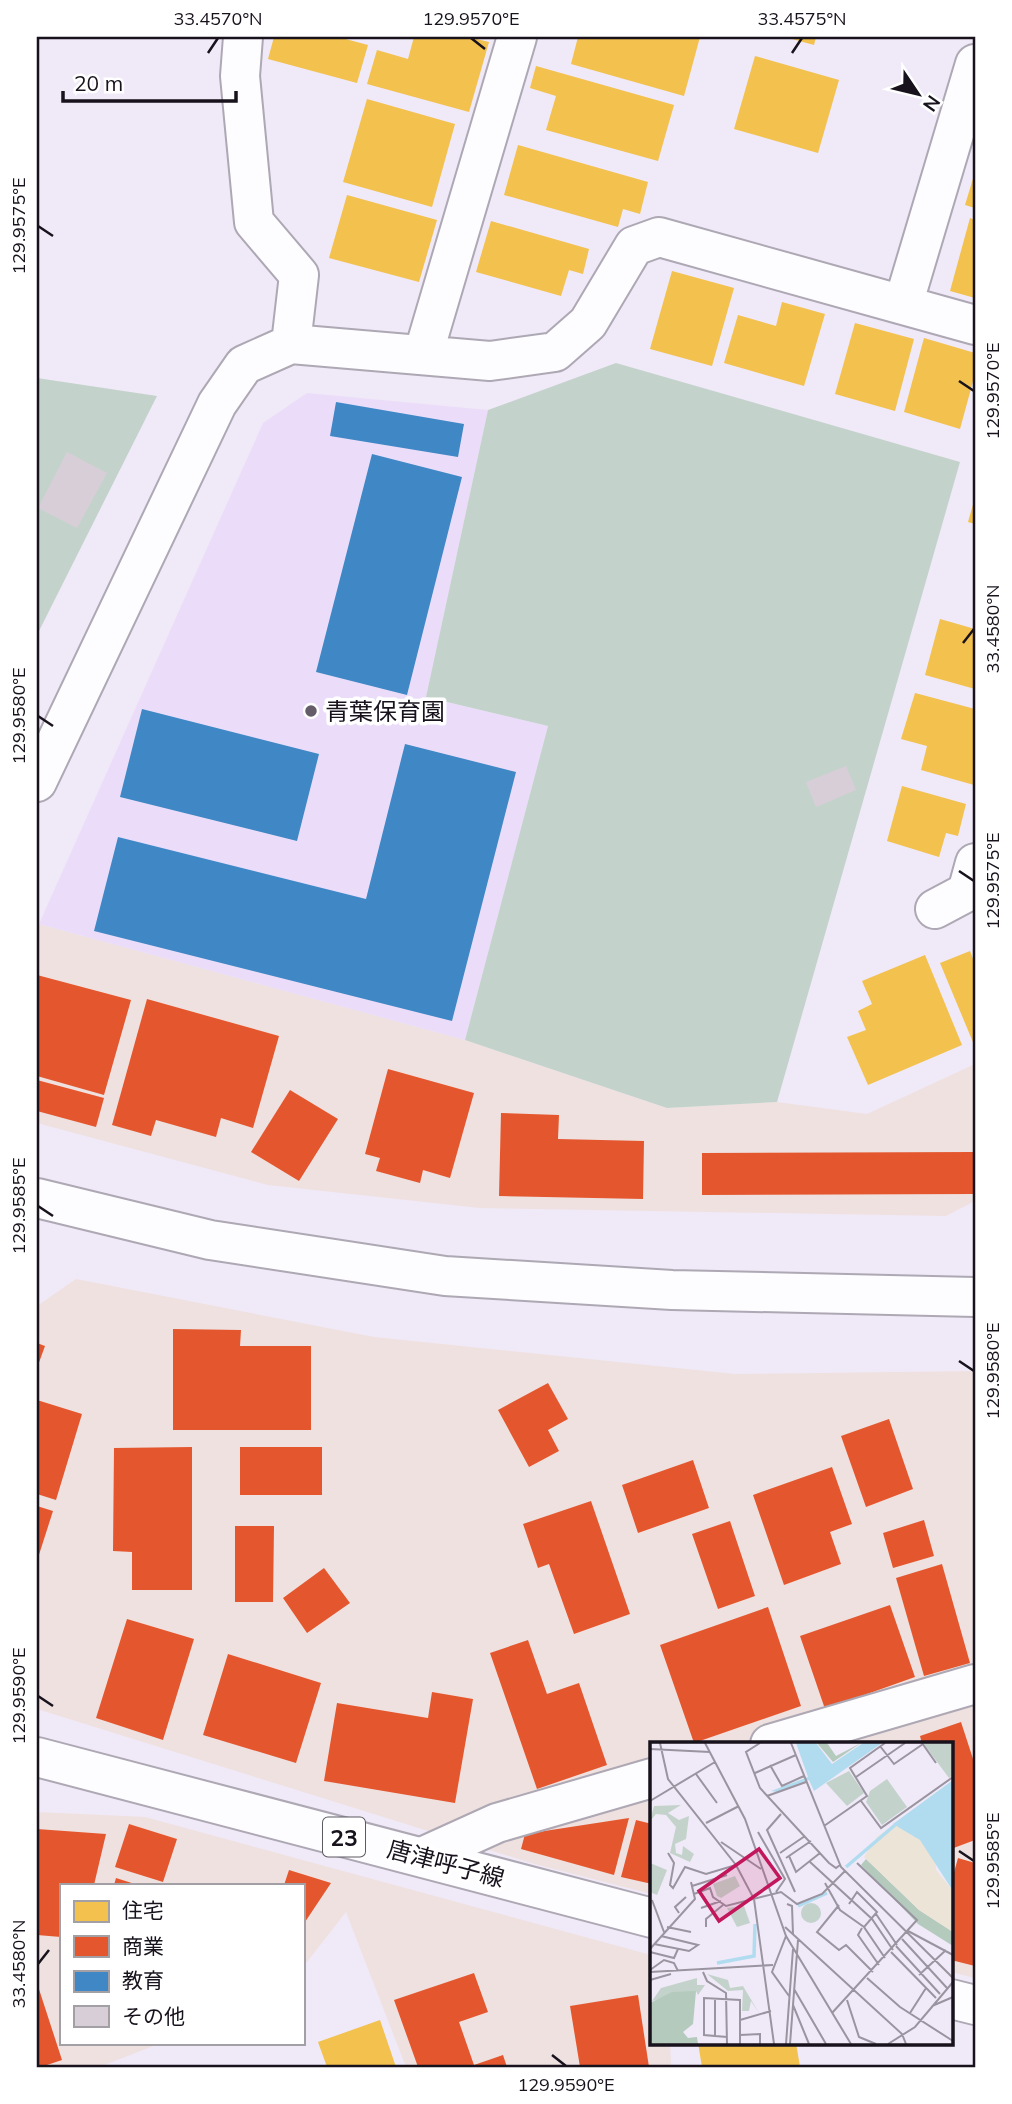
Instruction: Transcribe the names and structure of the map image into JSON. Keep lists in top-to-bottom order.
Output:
{
  "streets": {
    "street": ["23", "唐津呼子線"]
  },
  "places": ["青葉保育園"],
  "legend": [
    "住宅",
    "商業",
    "教育",
    "その他"
  ],
  "scale_bar": "20 m",
  "north": "bottom right",
  "coordinates": [
    "33.4570°N",
    "129.9570°E",
    "33.4575°N",
    "129.9575°E",
    "33.4580°N",
    "129.9580°E",
    "129.9585°E",
    "129.9590°E"
  ]
}
